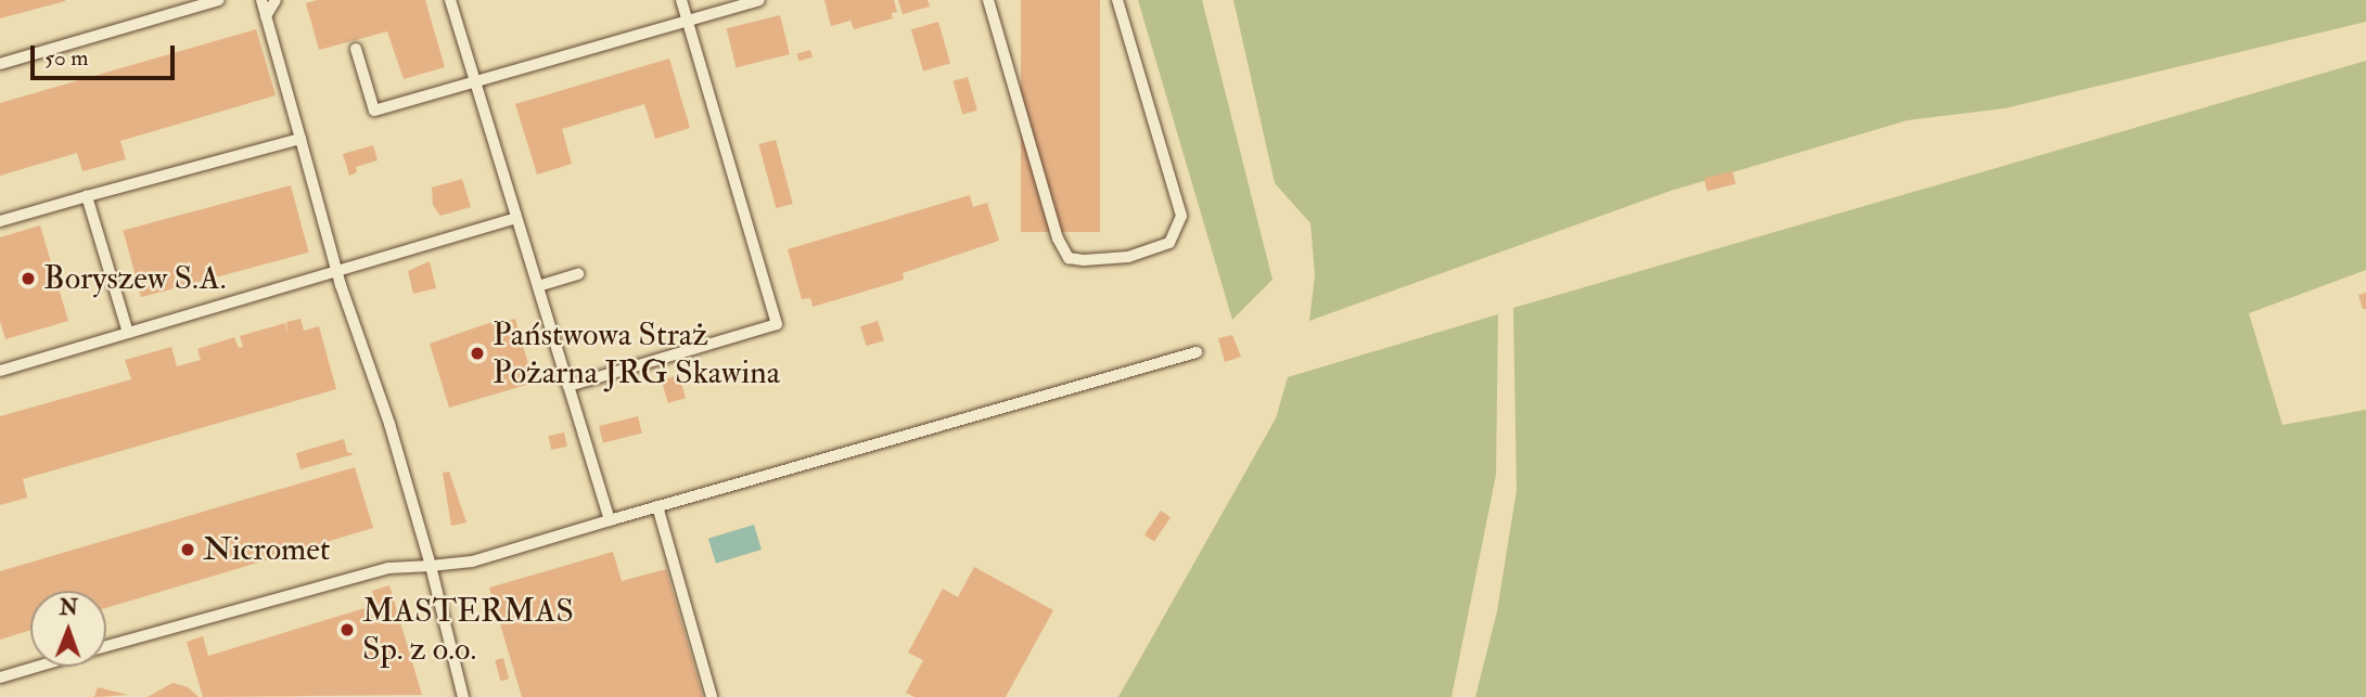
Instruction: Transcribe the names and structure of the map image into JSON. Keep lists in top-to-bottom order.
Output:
{
  "places": [
    "Boryszew S.A.",
    "Państwowa Straż Pożarna JRG Skawina",
    "Nicromet",
    "MASTERMAS Sp. z o.o."
  ],
  "scale_bar": "50 m",
  "north": "top"
}
